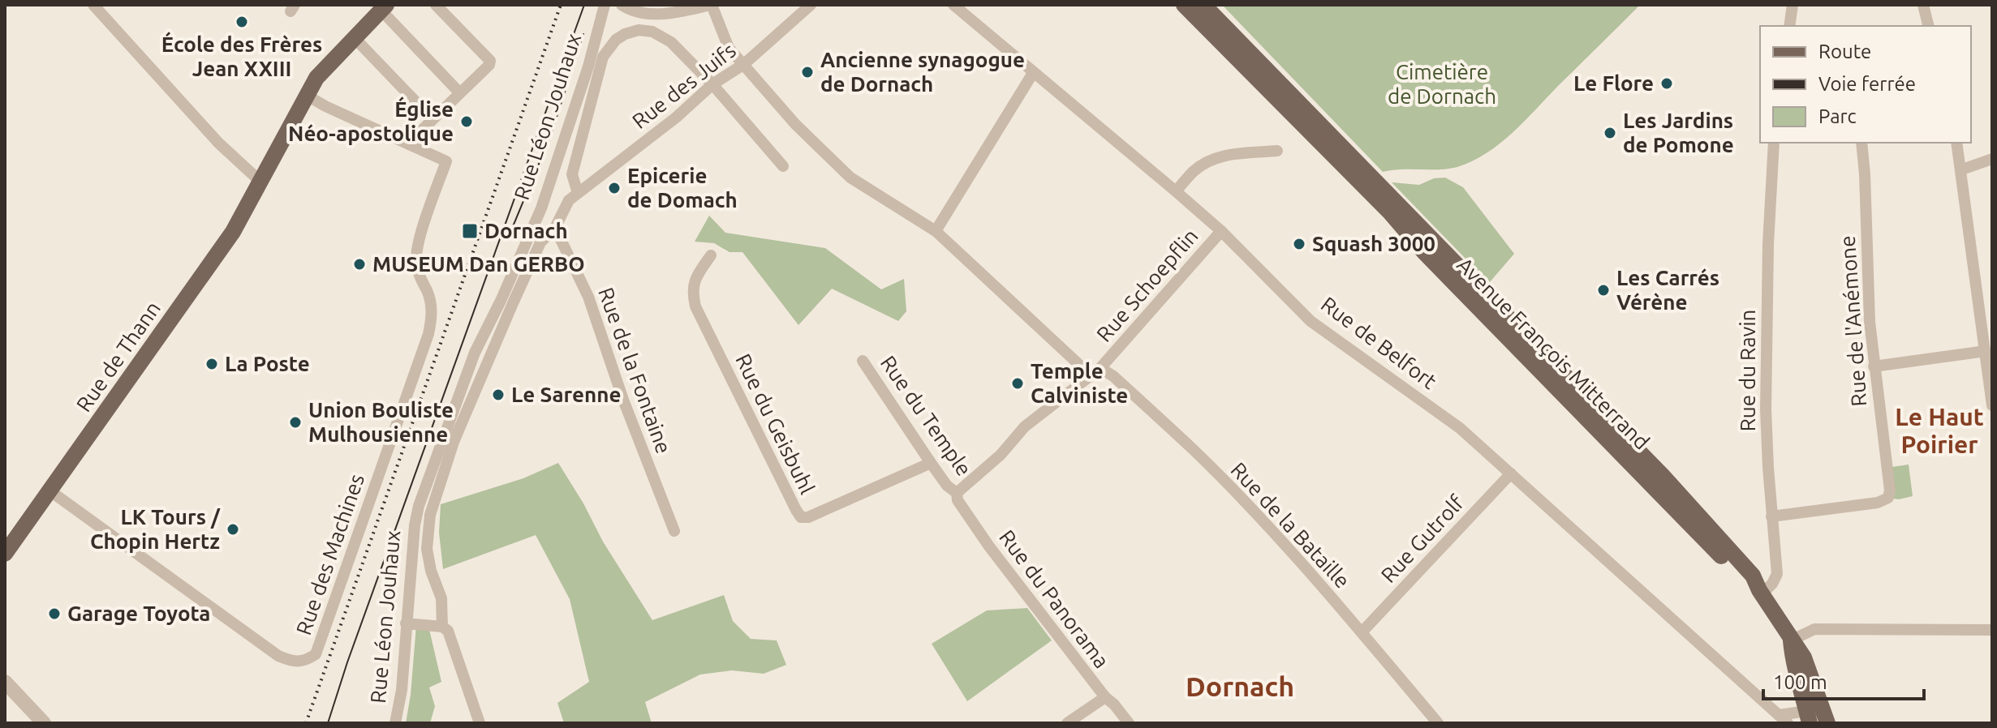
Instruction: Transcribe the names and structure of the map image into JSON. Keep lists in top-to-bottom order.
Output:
{
  "streets": {
    "main road": ["Avenue François Mitterrand", "Rue de Thann"],
    "street": [
      "Rue des Juifs",
      "Rue Léon Jouhaux",
      "Rue Schoepflin",
      "Rue de l'Anémone",
      "Rue de Belfort",
      "Rue de la Fontaine",
      "Rue du Ravin",
      "Rue du Temple",
      "Rue du Geisbuhl",
      "Rue de la Bataille",
      "Rue Gutrolf",
      "Rue des Machines",
      "Rue du Panorama"
    ]
  },
  "crossings": [
    ["Rue Schoepflin", "Rue de Belfort"],
    ["Rue Schoepflin", "Rue du Temple"],
    ["Rue Schoepflin", "Rue de la Bataille"],
    ["Rue Schoepflin", "Rue du Panorama"],
    ["Rue de l'Anémone", "Rue du Ravin"],
    ["Rue de Belfort", "Avenue François Mitterrand"],
    ["Rue de Belfort", "Rue Gutrolf"],
    ["Avenue François Mitterrand", "Rue du Ravin"],
    ["Rue de Thann", "Rue des Machines"],
    ["Rue du Temple", "Rue du Geisbuhl"],
    ["Rue du Temple", "Rue du Panorama"],
    ["Rue de la Bataille", "Rue Gutrolf"]
  ],
  "districts": ["Le Haut Poirier", "Dornach"],
  "parks": ["Cimetière de Dornach"],
  "places": {
    "other": [
      "École des Frères Jean XXIII",
      "Ancienne synagogue de Dornach",
      "Le Flore",
      "Église Néo-apostolique",
      "Les Jardins de Pomone",
      "Epicerie de Domach",
      "Squash 3000",
      "MUSEUM Dan GERBO",
      "Les Carrés Vérène",
      "La Poste",
      "Temple Calviniste",
      "Le Sarenne",
      "Union Bouliste Mulhousienne",
      "LK Tours / Chopin Hertz",
      "Garage Toyota"
    ],
    "transit": ["Dornach"]
  },
  "legend": ["Route", "Voie ferrée", "Parc"],
  "scale_bar": "100 m"
}
